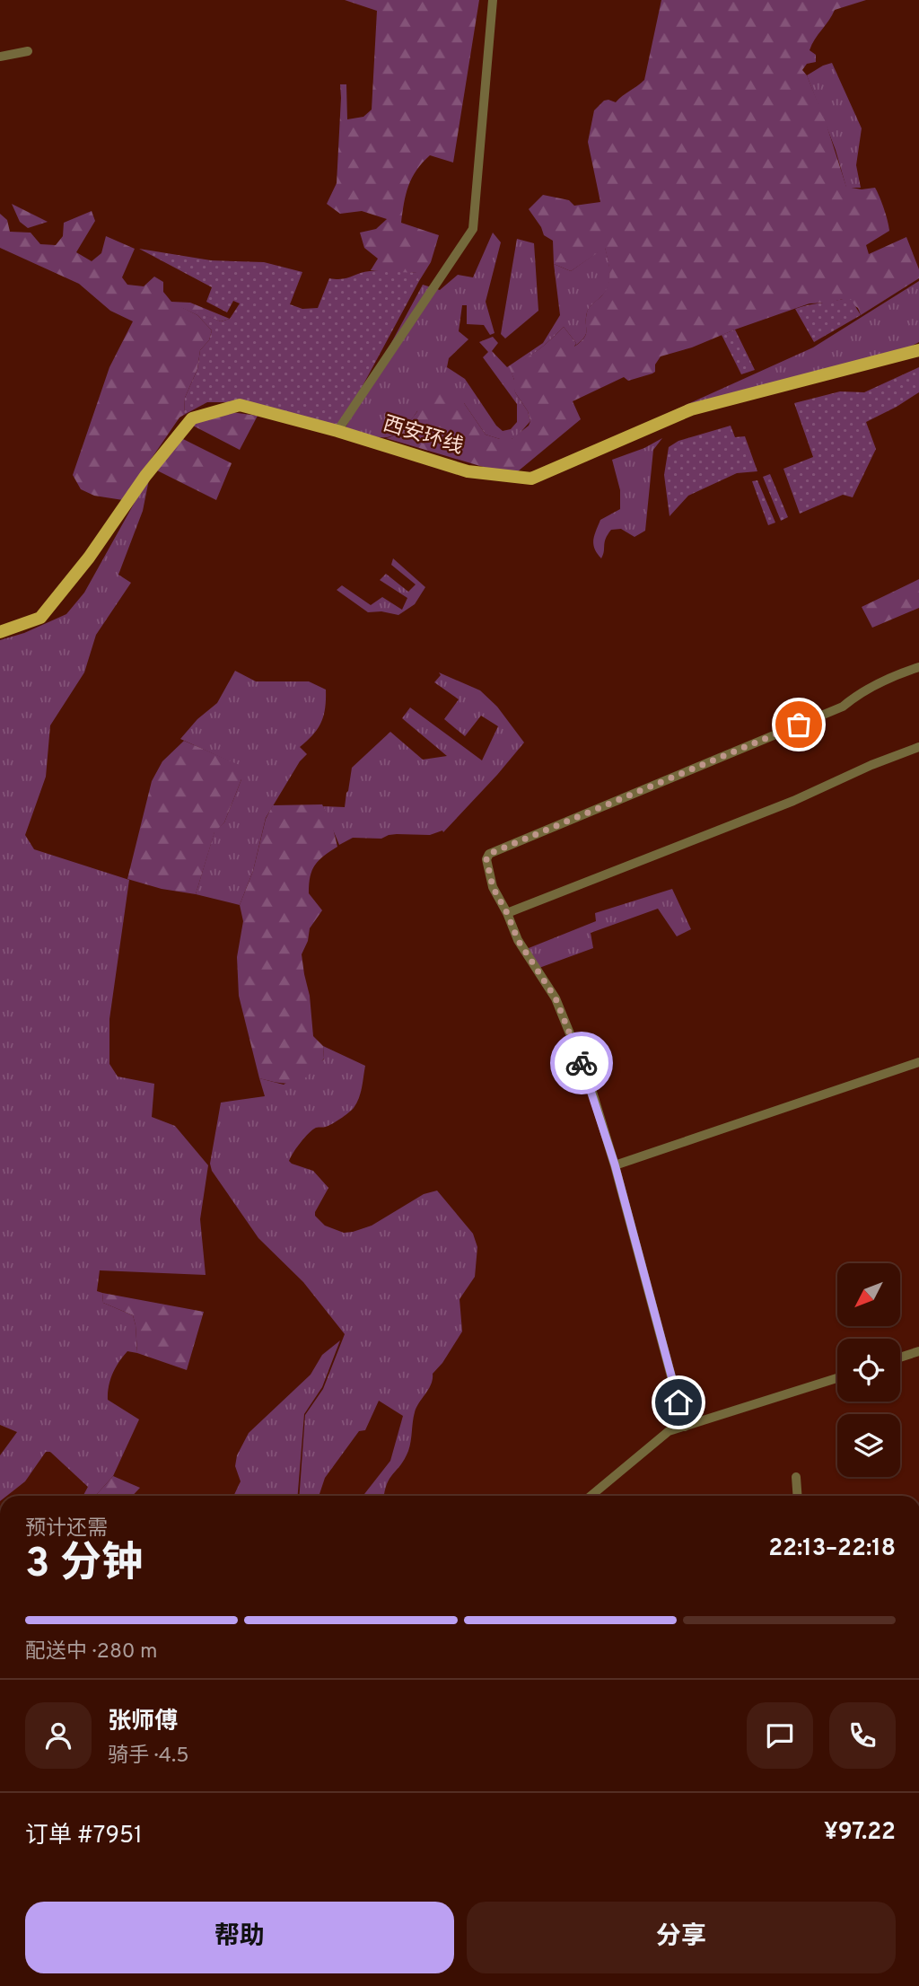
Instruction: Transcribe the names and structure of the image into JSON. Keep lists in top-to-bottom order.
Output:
{
  "streets": {
    "main road": ["西安环线"]
  },
  "north": "bottom left",
  "page": {
    "heading": ["3 分钟", "预计还需", "22:13–22:18"],
    "panel": [
      "张师傅",
      "骑手 · 4.5",
      "订单 #7951",
      "¥97.22"
    ],
    "bar": "配送中 · 280 m",
    "buttons": ["帮助", "分享"]
  }
}
